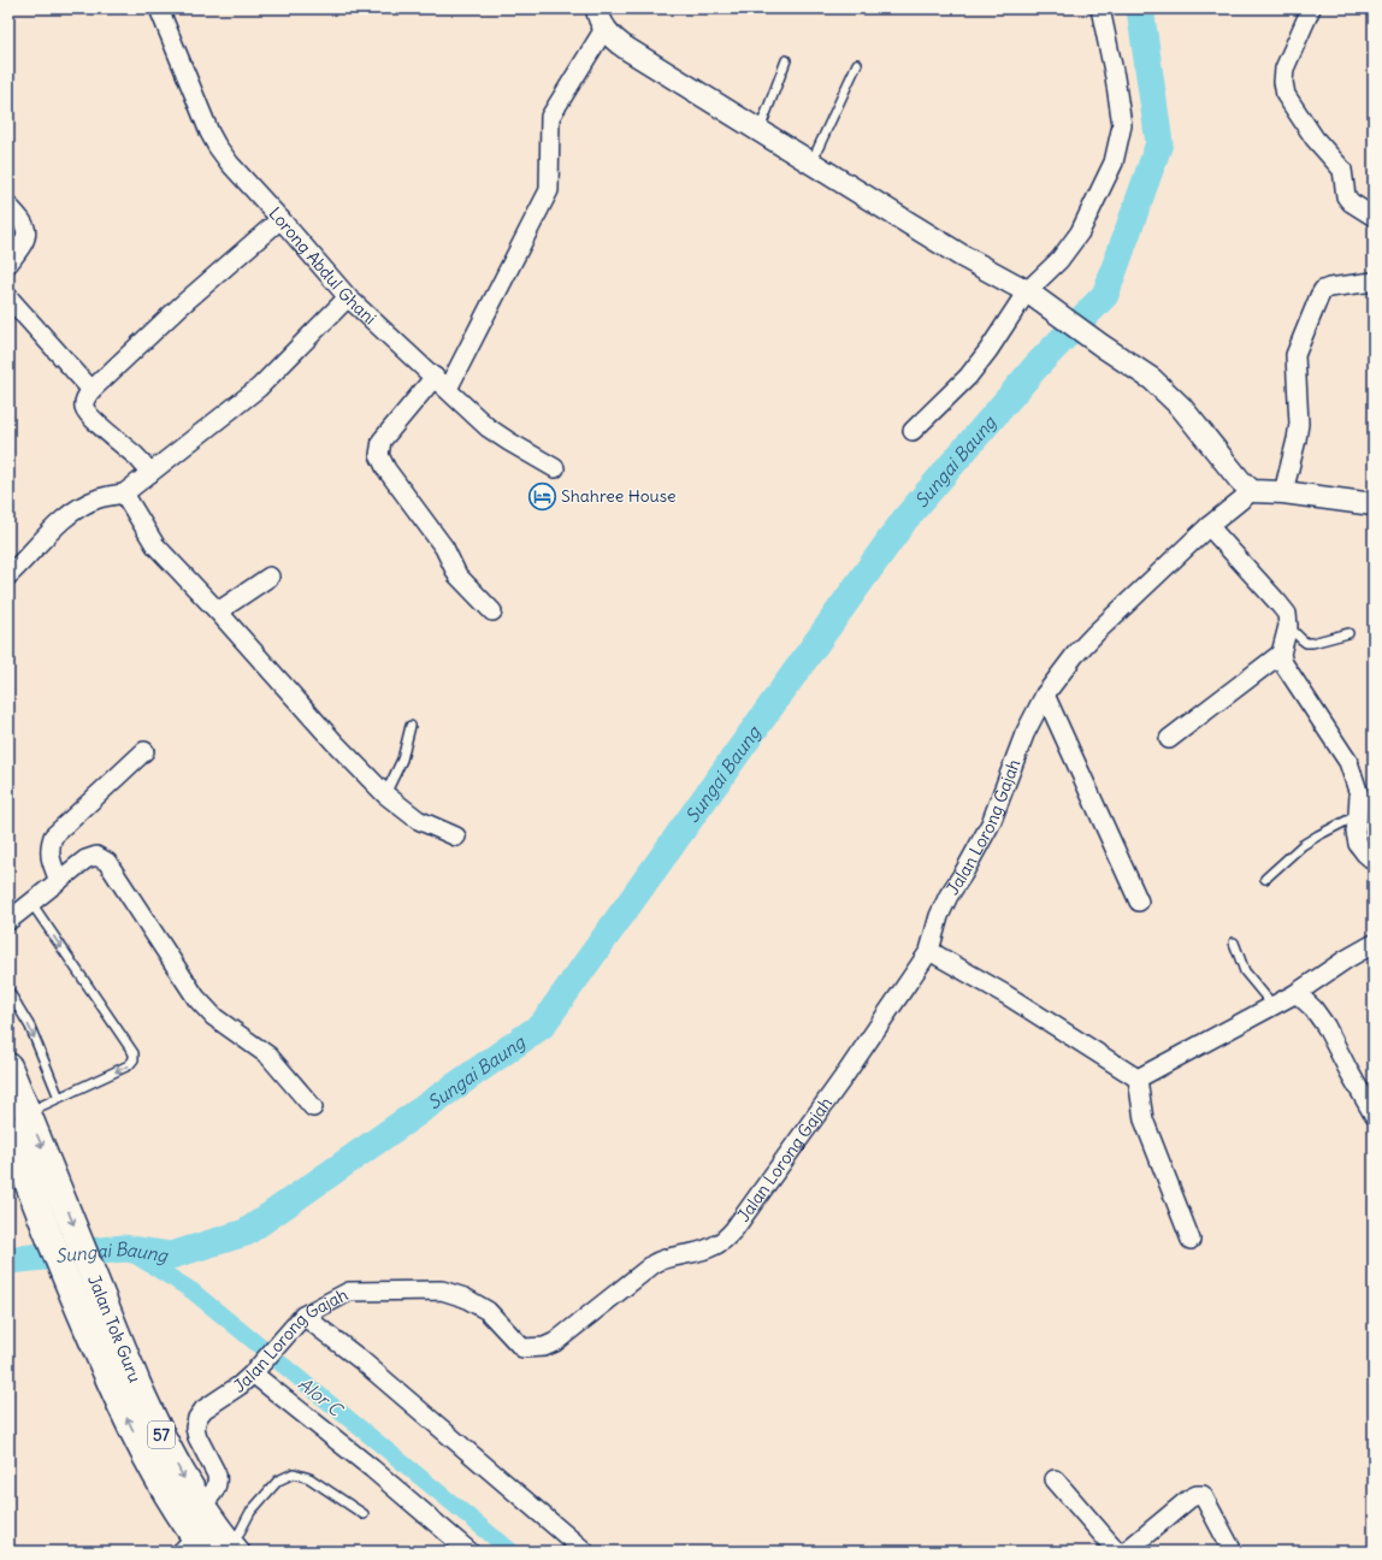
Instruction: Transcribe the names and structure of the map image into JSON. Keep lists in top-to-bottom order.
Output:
{
  "streets": {
    "main road": ["Jalan Tok Guru", "57"],
    "street": ["Lorong Abdul Ghani", "Jalan Lorong Gajah"]
  },
  "crossings": [
    ["Jalan Lorong Gajah", "Jalan Tok Guru"]
  ],
  "water": ["Sungai Baung", "Alor C"],
  "places": {
    "hotel": ["Shahree House"]
  }
}
